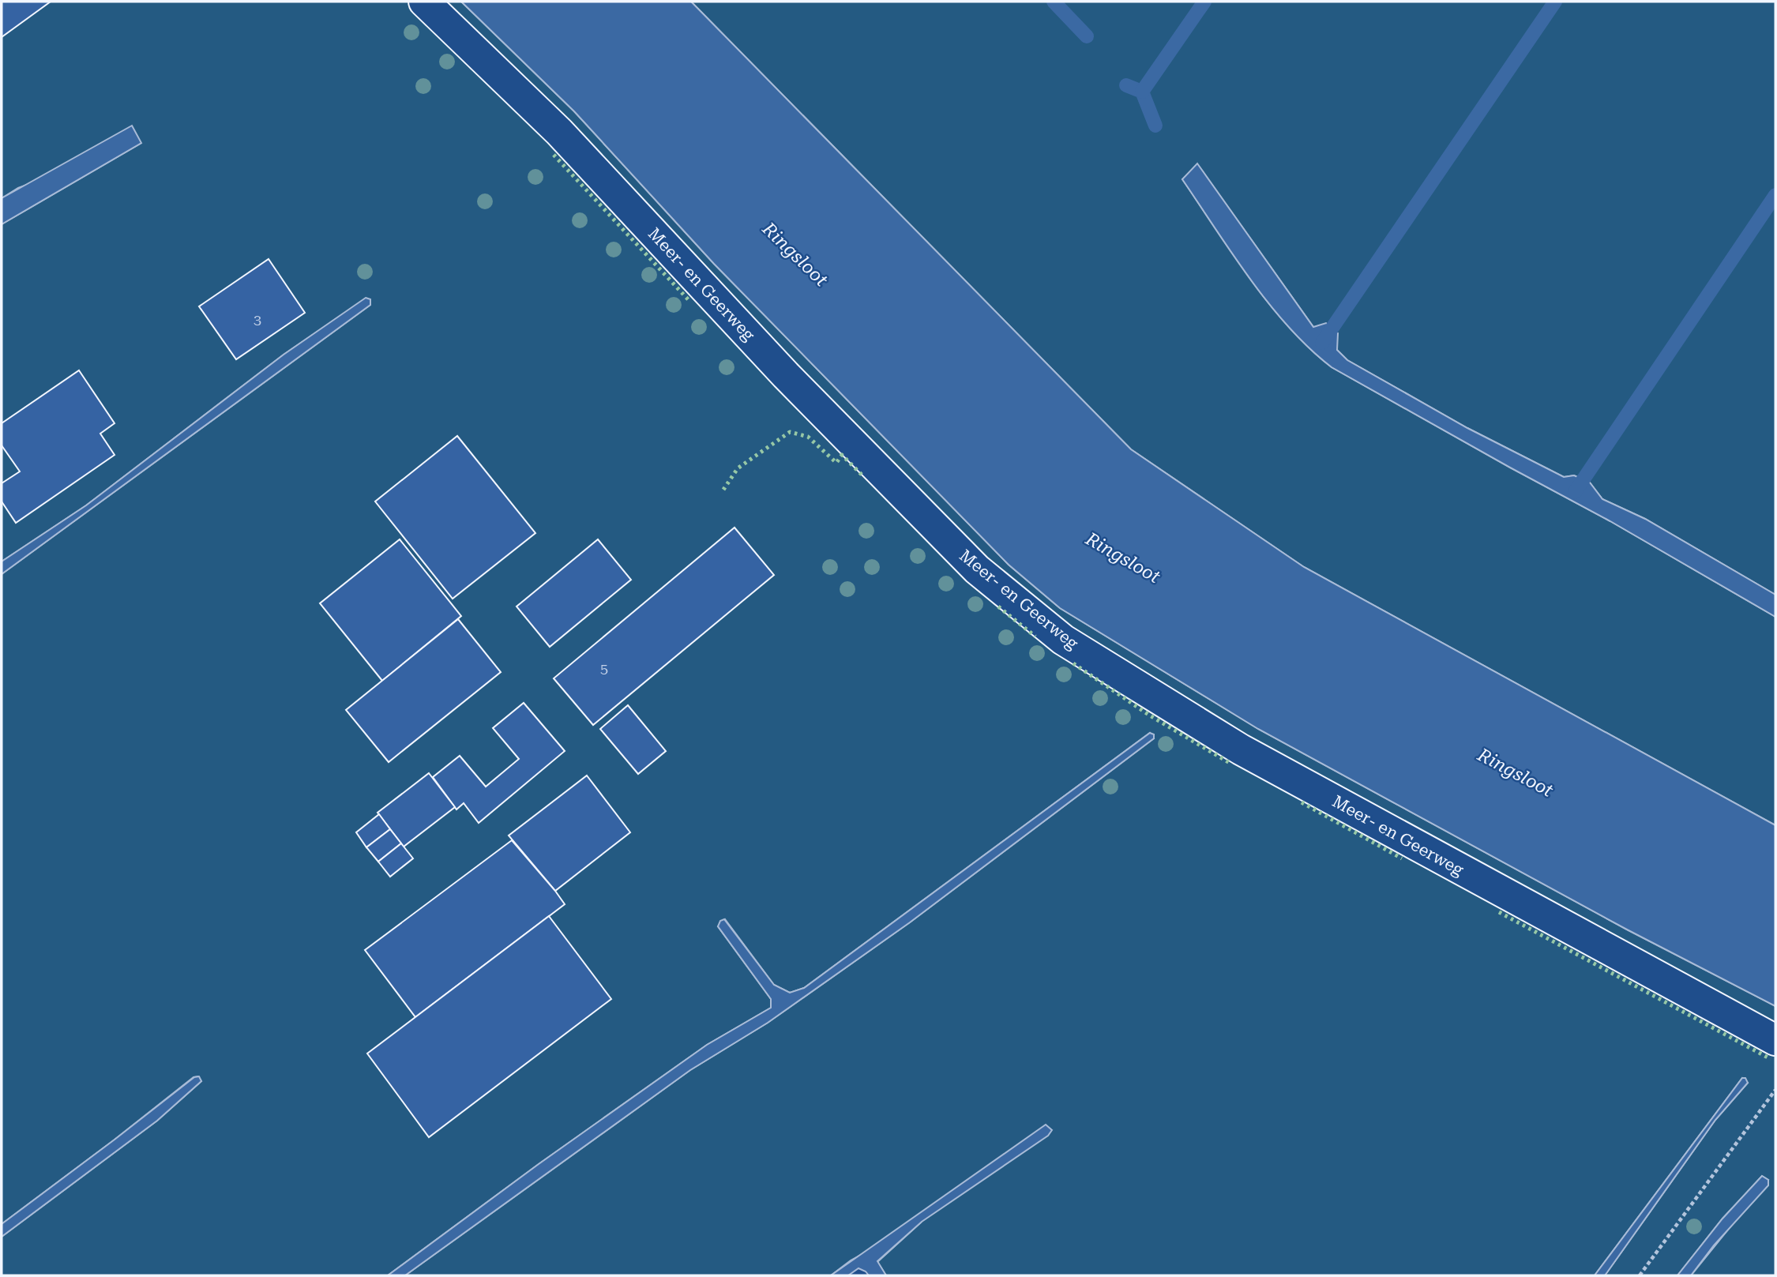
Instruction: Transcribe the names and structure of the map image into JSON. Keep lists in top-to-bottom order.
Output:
{
  "streets": {
    "street": ["Meer- en Geerweg"]
  },
  "water": ["Ringsloot"],
  "house_numbers": ["3", "5"]
}
